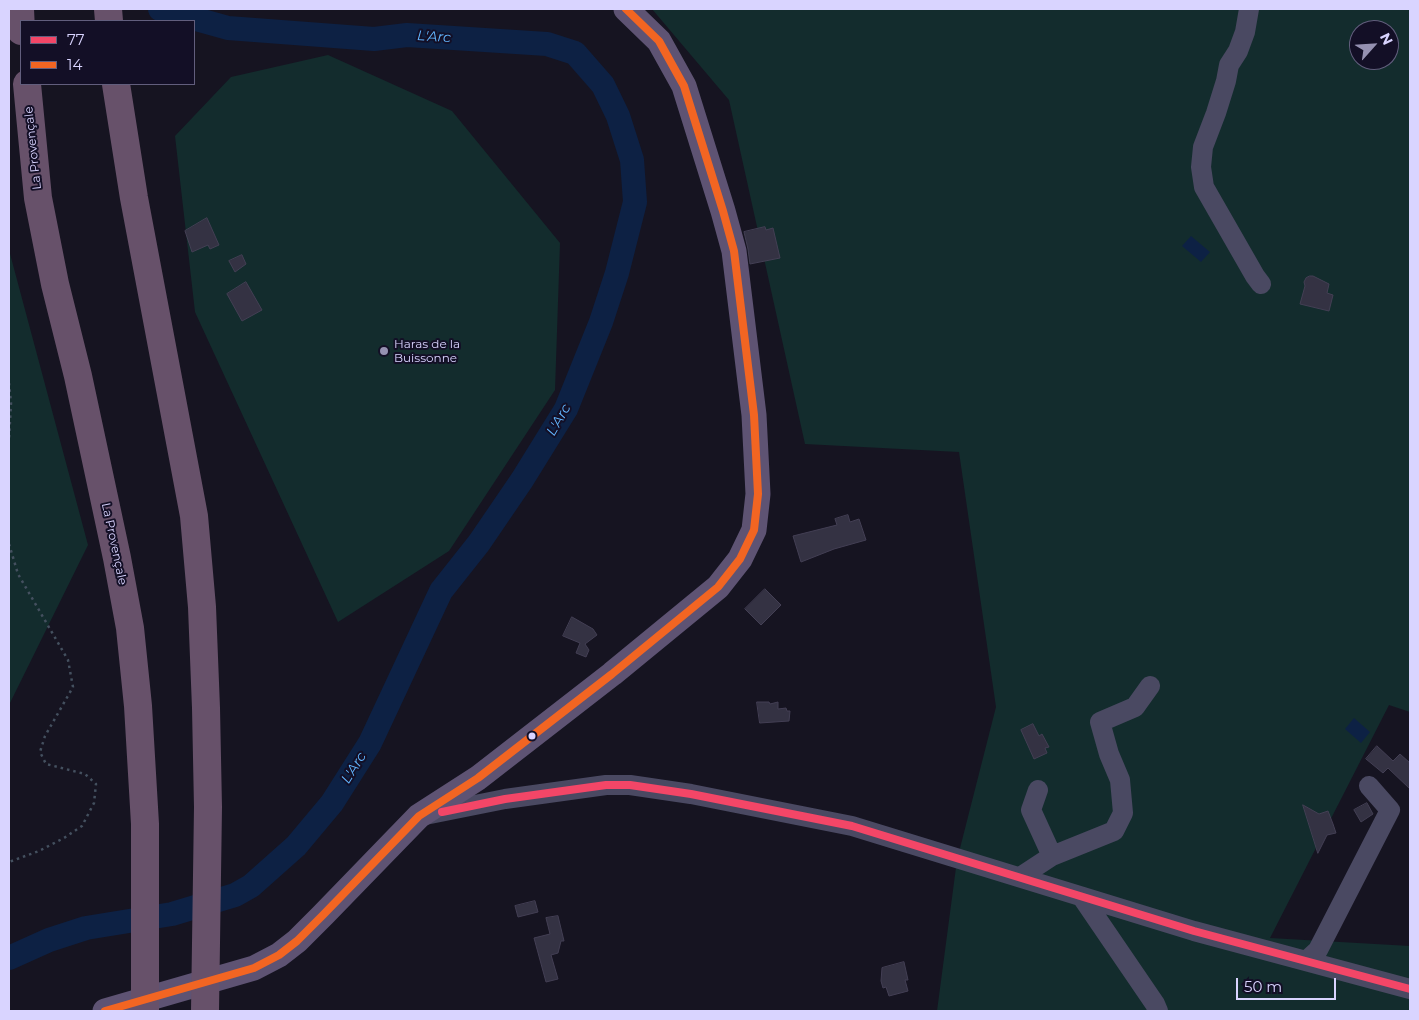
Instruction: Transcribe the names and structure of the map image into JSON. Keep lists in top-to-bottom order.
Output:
{
  "streets": {
    "highway": ["La Provençale"]
  },
  "water": ["L'Arc"],
  "places": ["Haras de la Buissonne"],
  "lines": ["transit line 14", "transit line 77"],
  "legend": ["77", "14"],
  "scale_bar": "50 m",
  "north": "top right"
}
